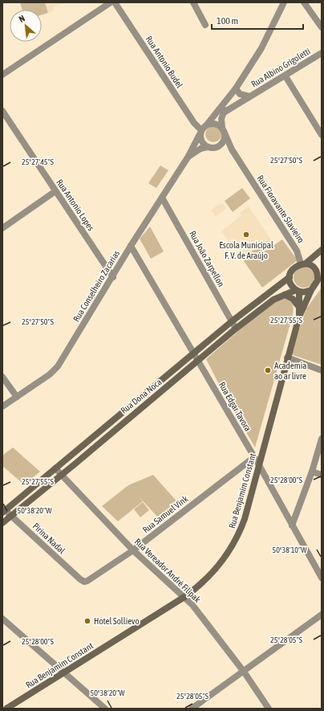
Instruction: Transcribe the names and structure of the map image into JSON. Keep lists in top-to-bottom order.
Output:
{
  "streets": {
    "street": [
      "Rua Antonio Budel",
      "Rua Albino Grigoletti",
      "Rua Antonio Lopes",
      "Rua Fioravante Slavieiro",
      "Rua João Zarpellon",
      "Rua Conselheiro Zacarias",
      "Rua Dona Noca",
      "Rua Edgar Tavora",
      "Rua Benjamim Constant",
      "Rua Samuel Vink",
      "Pirina Nadal",
      "Rua Vereador André Filipak"
    ]
  },
  "crossings": [
    ["Rua Antonio Budel", "Rua Fioravante Slavieiro"],
    ["Rua Antonio Budel", "Rua Conselheiro Zacarias"],
    ["Rua Antonio Lopes", "Rua Conselheiro Zacarias"],
    ["Rua Fioravante Slavieiro", "Rua Conselheiro Zacarias"],
    ["Rua Fioravante Slavieiro", "Rua Dona Noca"],
    ["Rua Fioravante Slavieiro", "Rua Benjamim Constant"],
    ["Rua João Zarpellon", "Rua Conselheiro Zacarias"],
    ["Rua João Zarpellon", "Rua Dona Noca"],
    ["Rua Conselheiro Zacarias", "Rua Edgar Tavora"],
    ["Rua Dona Noca", "Rua Edgar Tavora"],
    ["Rua Dona Noca", "Rua Benjamim Constant"],
    ["Rua Dona Noca", "Pirina Nadal"],
    ["Rua Dona Noca", "Rua Vereador André Filipak"],
    ["Rua Edgar Tavora", "Rua Benjamim Constant"],
    ["Rua Edgar Tavora", "Rua Samuel Vink"],
    ["Rua Benjamim Constant", "Rua Vereador André Filipak"],
    ["Rua Samuel Vink", "Pirina Nadal"],
    ["Rua Samuel Vink", "Rua Vereador André Filipak"]
  ],
  "places": ["Escola Municipal F. V. de Araújo", "Academia ao ar livre", "Hotel Sollievo"],
  "scale_bar": "100 m",
  "north": "top left",
  "coordinates": [
    "25°27'50\"S",
    "25°27'45\"S",
    "25°27'55\"S",
    "25°28'00\"S",
    "50°38'20\"W",
    "50°38'10\"W",
    "25°28'05\"S"
  ]
}
